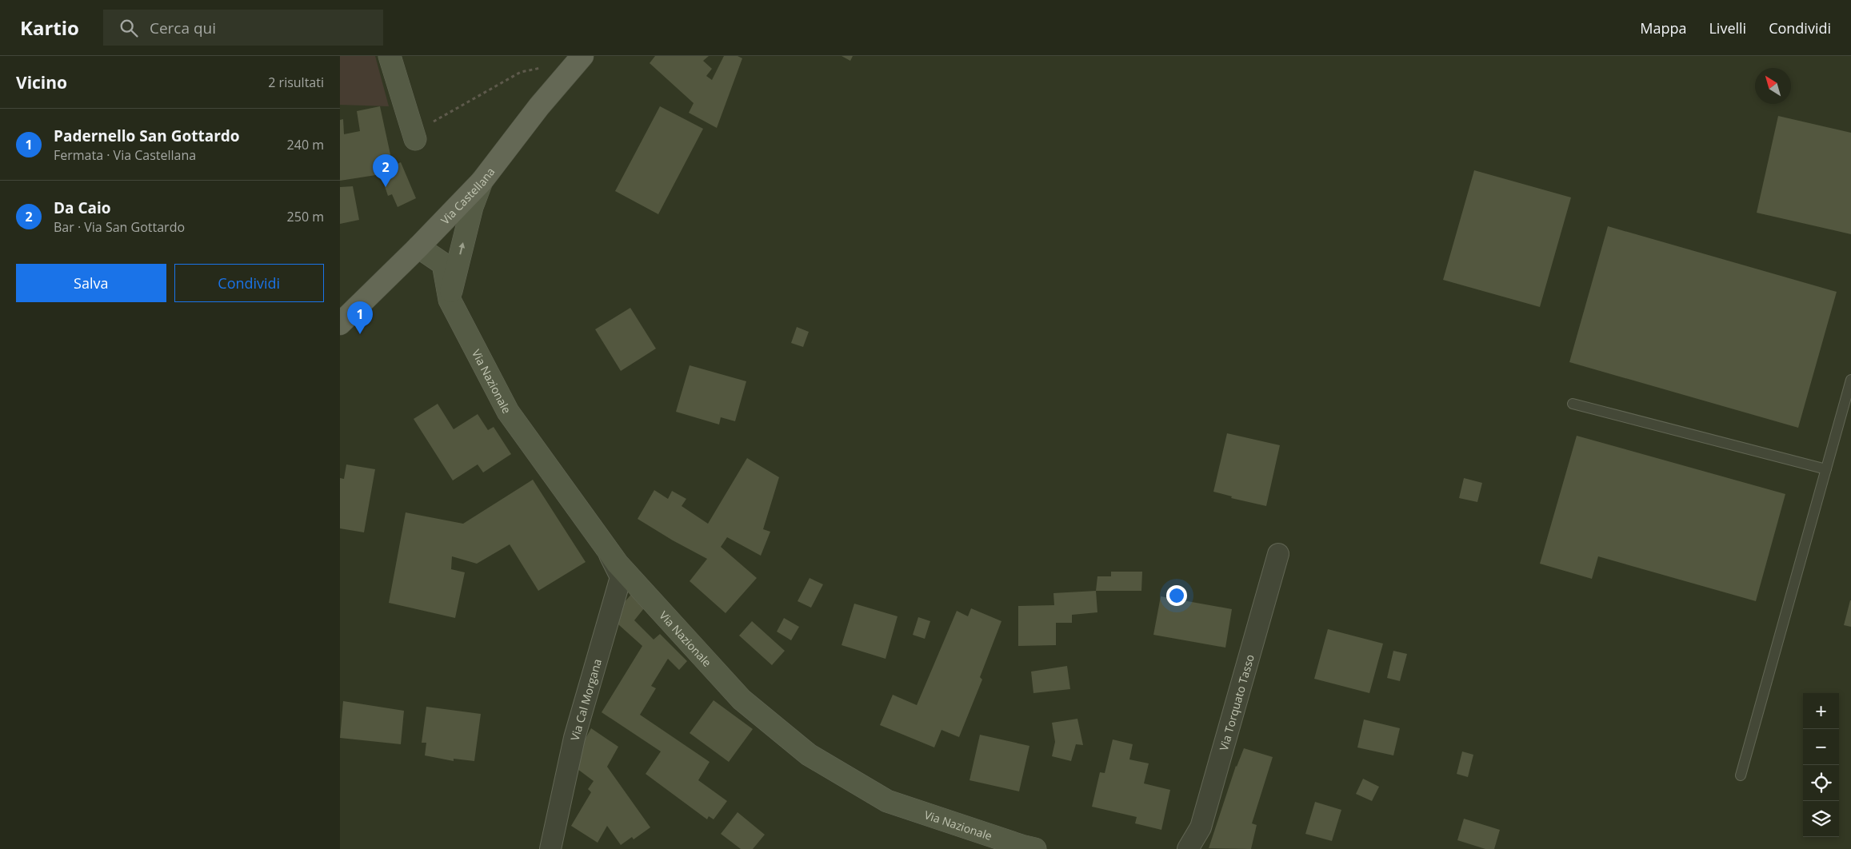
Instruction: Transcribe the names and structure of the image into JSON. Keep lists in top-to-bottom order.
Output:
{
  "streets": {
    "main road": ["Via Castellana"],
    "street": ["Via Nazionale", "Via Cal Morgana", "Via Torquato Tasso"]
  },
  "crossings": [
    ["Via Castellana", "Via Nazionale"],
    ["Via Nazionale", "Via Cal Morgana"]
  ],
  "north": "top left",
  "page": {
    "header": "Kartio",
    "search": "Cerca qui",
    "nav": ["Mappa", "Livelli", "Condividi"],
    "heading": ["Vicino", "2 risultati"],
    "list": [
      {
        "mark": "1",
        "name": "Padernello San Gottardo",
        "note": "Fermata · Via Castellana",
        "value": "240 m"
      },
      {
        "mark": "2",
        "name": "Da Caio",
        "note": "Bar · Via San Gottardo",
        "value": "250 m"
      }
    ],
    "pins": ["2", "1"],
    "buttons": ["Salva", "Condividi"],
    "map_buttons": ["+", "−"]
  }
}
